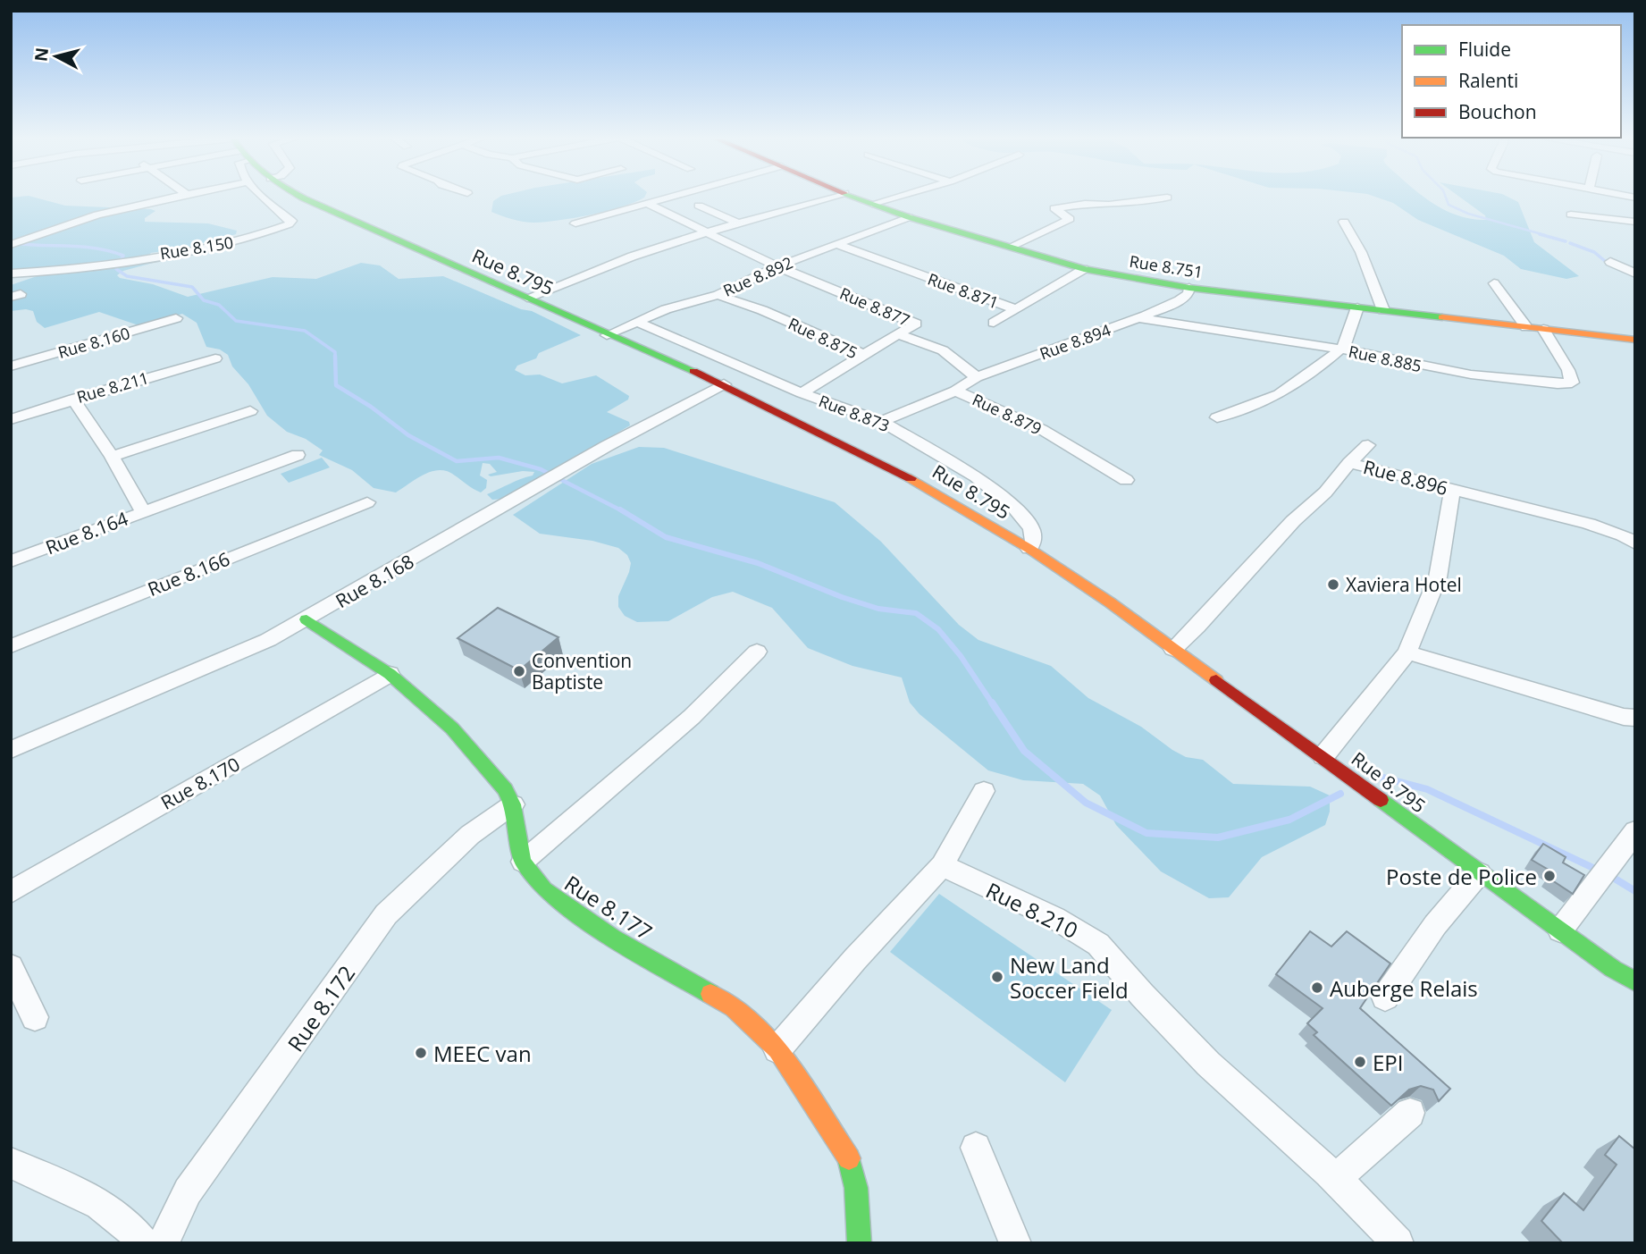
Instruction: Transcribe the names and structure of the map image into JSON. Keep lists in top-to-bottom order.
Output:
{
  "streets": {
    "main road": ["Rue 8.751", "Rue 8.795", "Rue 8.177"],
    "street": [
      "Rue 8.150",
      "Rue 8.892",
      "Rue 8.871",
      "Rue 8.877",
      "Rue 8.875",
      "Rue 8.894",
      "Rue 8.160",
      "Rue 8.885",
      "Rue 8.211",
      "Rue 8.873",
      "Rue 8.879",
      "Rue 8.896",
      "Rue 8.164",
      "Rue 8.166",
      "Rue 8.168",
      "Rue 8.170",
      "Rue 8.210",
      "Rue 8.172"
    ]
  },
  "crossings": [
    ["Rue 8.751", "Rue 8.892"],
    ["Rue 8.751", "Rue 8.871"],
    ["Rue 8.751", "Rue 8.894"],
    ["Rue 8.751", "Rue 8.885"],
    ["Rue 8.795", "Rue 8.892"],
    ["Rue 8.795", "Rue 8.873"],
    ["Rue 8.795", "Rue 8.896"],
    ["Rue 8.795", "Rue 8.168"],
    ["Rue 8.892", "Rue 8.871"],
    ["Rue 8.892", "Rue 8.877"],
    ["Rue 8.892", "Rue 8.875"],
    ["Rue 8.892", "Rue 8.873"],
    ["Rue 8.877", "Rue 8.875"],
    ["Rue 8.875", "Rue 8.873"],
    ["Rue 8.894", "Rue 8.885"],
    ["Rue 8.894", "Rue 8.879"],
    ["Rue 8.211", "Rue 8.164"],
    ["Rue 8.873", "Rue 8.879"],
    ["Rue 8.168", "Rue 8.177"],
    ["Rue 8.170", "Rue 8.177"],
    ["Rue 8.177", "Rue 8.172"]
  ],
  "places": [
    "Xaviera Hotel",
    "Convention Baptiste",
    "Poste de Police",
    "New Land Soccer Field",
    "Auberge Relais",
    "MEEC van",
    "EPI"
  ],
  "legend": ["Fluide", "Ralenti", "Bouchon"],
  "north": "left"
}
